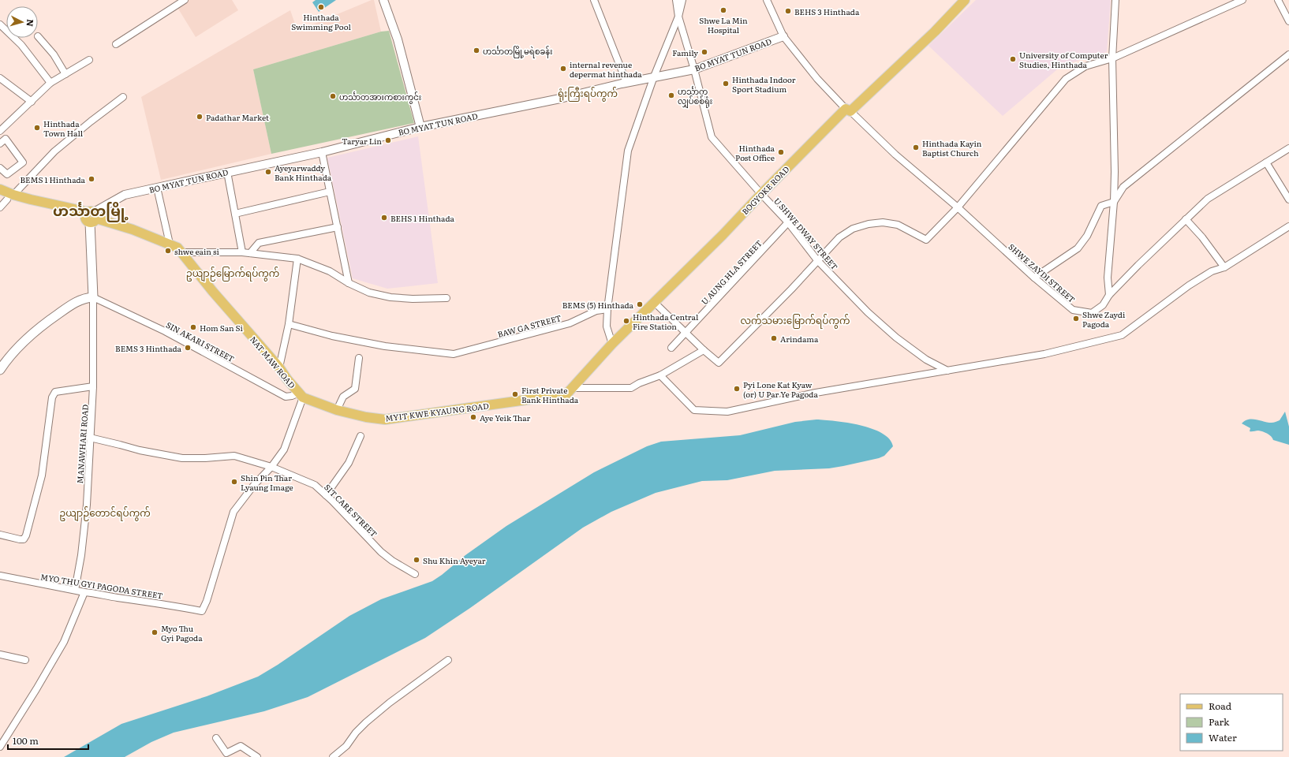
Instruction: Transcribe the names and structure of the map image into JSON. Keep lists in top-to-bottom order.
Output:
{
  "streets": {
    "main road": ["BOGYOKE ROAD", "NAT MAW ROAD", "MYIT KWE KYAUNG ROAD"],
    "street": [
      "BO MYAT TUN ROAD",
      "U SHWE DWAY STREET",
      "U AUNG HLA STREET",
      "SHWE ZAYDI STREET",
      "BAW GA STREET",
      "SIN AKARI STREET",
      "MANAWHARI ROAD",
      "SIT CARE STREET",
      "MYO THU GYI PAGODA STREET"
    ]
  },
  "crossings": [
    ["BO MYAT TUN ROAD", "U SHWE DWAY STREET"],
    ["BO MYAT TUN ROAD", "SHWE ZAYDI STREET"],
    ["BO MYAT TUN ROAD", "NAT MAW ROAD"],
    ["BOGYOKE ROAD", "U SHWE DWAY STREET"],
    ["BOGYOKE ROAD", "SHWE ZAYDI STREET"],
    ["BOGYOKE ROAD", "MYIT KWE KYAUNG ROAD"],
    ["U SHWE DWAY STREET", "U AUNG HLA STREET"],
    ["SIN AKARI STREET", "NAT MAW ROAD"],
    ["SIN AKARI STREET", "MYIT KWE KYAUNG ROAD"],
    ["SIN AKARI STREET", "MANAWHARI ROAD"],
    ["NAT MAW ROAD", "MYIT KWE KYAUNG ROAD"],
    ["MANAWHARI ROAD", "SIT CARE STREET"],
    ["MANAWHARI ROAD", "MYO THU GYI PAGODA STREET"],
    ["SIT CARE STREET", "MYO THU GYI PAGODA STREET"]
  ],
  "districts": [
    "ရုံးကြီးရပ်ကွက်",
    "ဟင်္သာတမြို့",
    "ဥယျာဉ်မြောက်ရပ်ကွက်",
    "လက်သမားမြောက်ရပ်ကွက်",
    "ဥယျာဉ်တောင်ရပ်ကွက်"
  ],
  "places": [
    "Hinthada Swimming Pool",
    "Shwe La Min Hospital",
    "BEHS 3 Hinthada",
    "ဟင်္သာတမြို့မရဲစခန်း",
    "Family",
    "University of Computer Studies, Hinthada",
    "internal revenue depermat hinthada",
    "Hinthada Indoor Sport Stadium",
    "ဟင်္သာတ လျှပ်စစ်ရုံး",
    "ဟင်္သာတအားကစားကွင်း",
    "Padathar Market",
    "Hinthada Town Hall",
    "Taryar Lin",
    "Hinthada Kayin Baptist Church",
    "Hinthada Post Office",
    "Ayeyarwaddy Bank Hinthada",
    "BEMS 1 Hinthada",
    "BEHS 1 Hinthada",
    "shwe eain si",
    "BEMS (5) Hinthada",
    "Shwe Zaydi Pagoda",
    "Hinthada Central Fire Station",
    "Hom San Si",
    "Arindama",
    "BEMS 3 Hinthada",
    "Pyi Lone Kat Kyaw (or) U Par Ye Pagoda",
    "First Private Bank Hinthada",
    "Aye Yeik Thar",
    "Shin Pin Thar Lyaung Image",
    "Shu Khin Ayeyar",
    "Myo Thu Gyi Pagoda"
  ],
  "legend": ["Road", "Park", "Water"],
  "scale_bar": "100 m",
  "north": "right"
}
